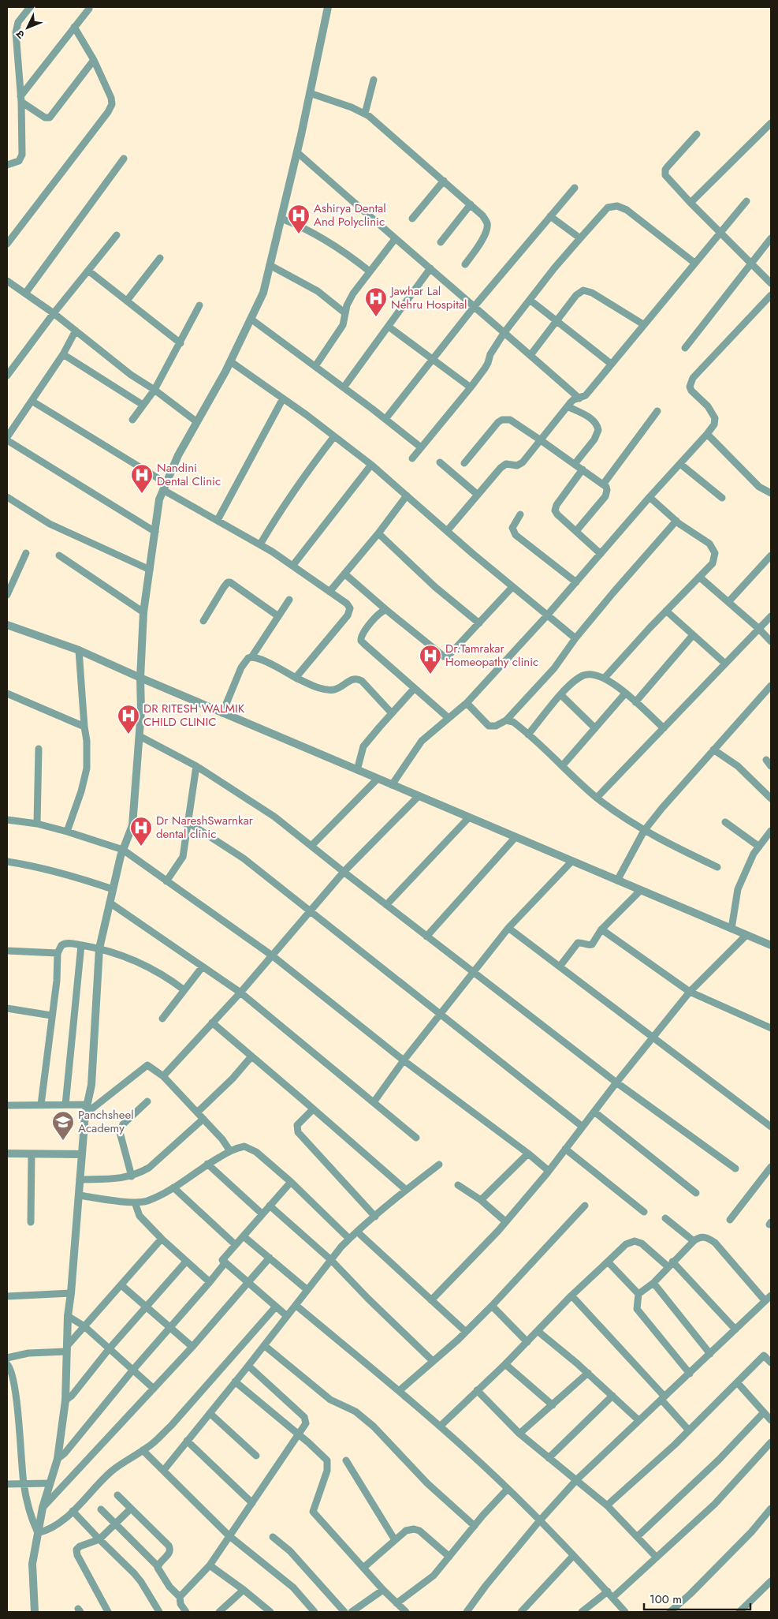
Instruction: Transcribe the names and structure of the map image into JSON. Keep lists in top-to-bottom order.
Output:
{
  "places": {
    "hospital": [
      "Ashirya Dental And Polyclinic",
      "Jawhar Lal Nehru Hospital",
      "Nandini Dental Clinic",
      "Dr.Tamrakar Homeopathy clinic",
      "DR RITESH WALMIK CHILD CLINIC",
      "Dr NareshSwarnkar dental clinic"
    ],
    "school or university": ["Panchsheel Academy"]
  },
  "scale_bar": "100 m",
  "north": "bottom left"
}
